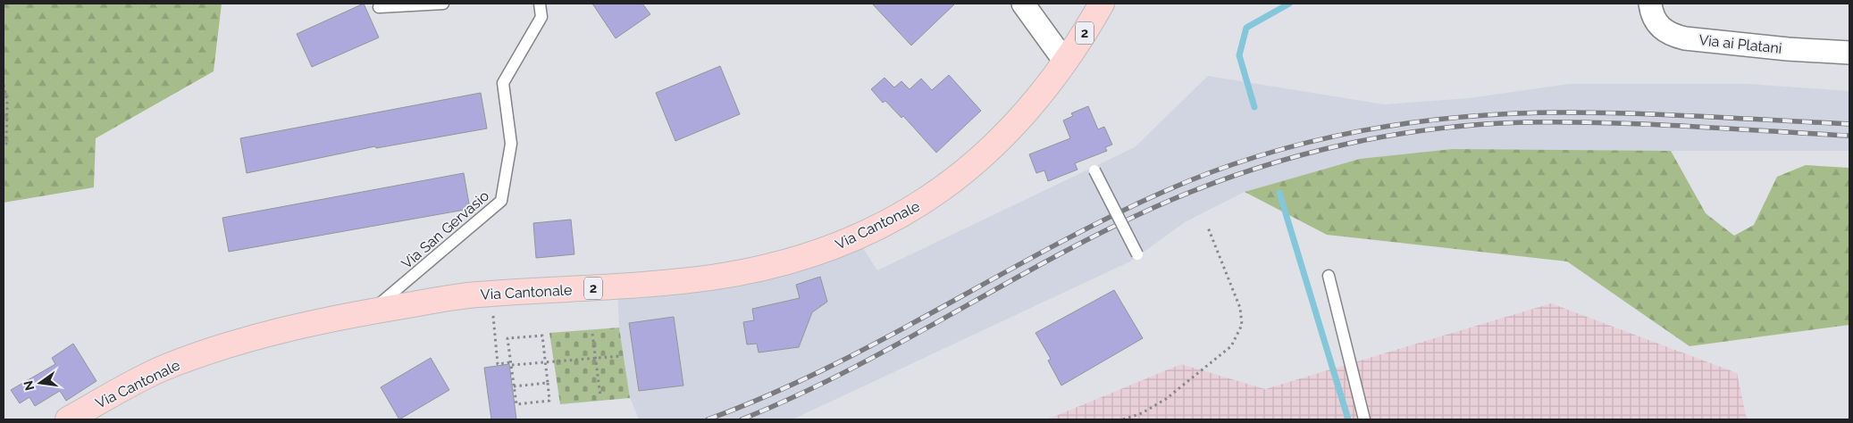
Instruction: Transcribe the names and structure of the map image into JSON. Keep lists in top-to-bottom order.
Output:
{
  "streets": {
    "main road": ["2", "Via Cantonale"],
    "street": ["Via ai Platani"],
    "lane": ["Via San Gervasio"]
  },
  "crossings": [
    ["2", "Via Cantonale"],
    ["Via Cantonale", "Via San Gervasio"]
  ],
  "north": "left"
}
